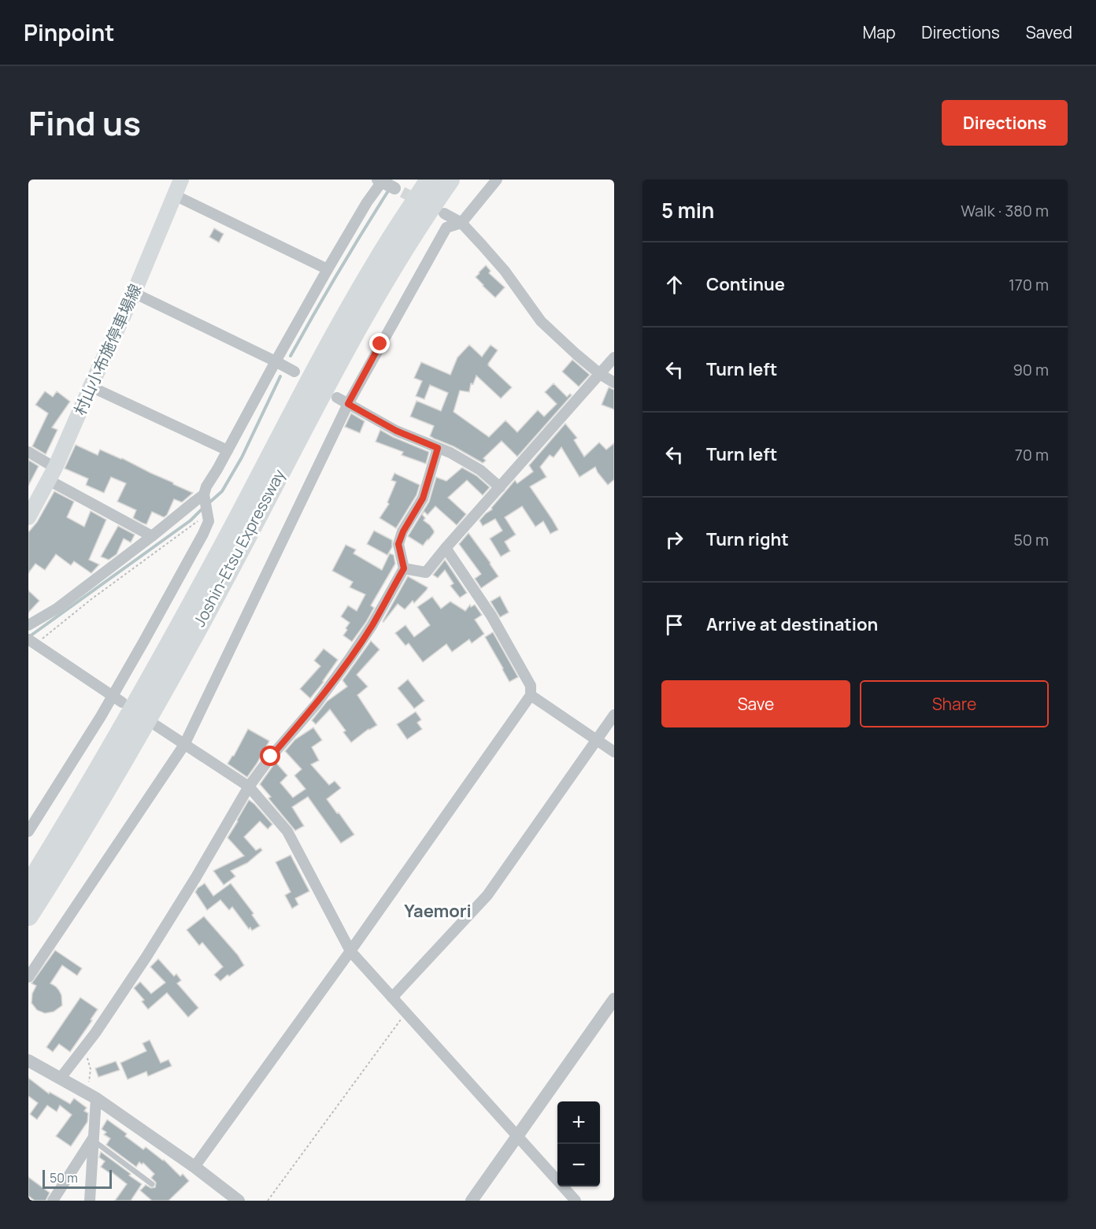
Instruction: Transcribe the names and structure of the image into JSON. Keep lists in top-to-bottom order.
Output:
{
  "streets": {
    "highway": ["Joshin-Etsu Expressway"],
    "main road": ["村山小布施停車場線"]
  },
  "districts": ["Yaemori"],
  "scale_bar": "50 m",
  "page": {
    "header": "Pinpoint",
    "nav": ["Map", "Directions", "Saved"],
    "title": "Find us",
    "buttons": [
      "Directions",
      ["Save", "Share"]
    ],
    "heading": ["5 min", "Walk · 380 m"],
    "list": [
      ["Continue", "170 m"],
      ["Turn left", "90 m"],
      ["Turn left", "70 m"],
      ["Turn right", "50 m"],
      "Arrive at destination"
    ],
    "map_buttons": ["+", "−"],
    "scale": "50 m"
  }
}
